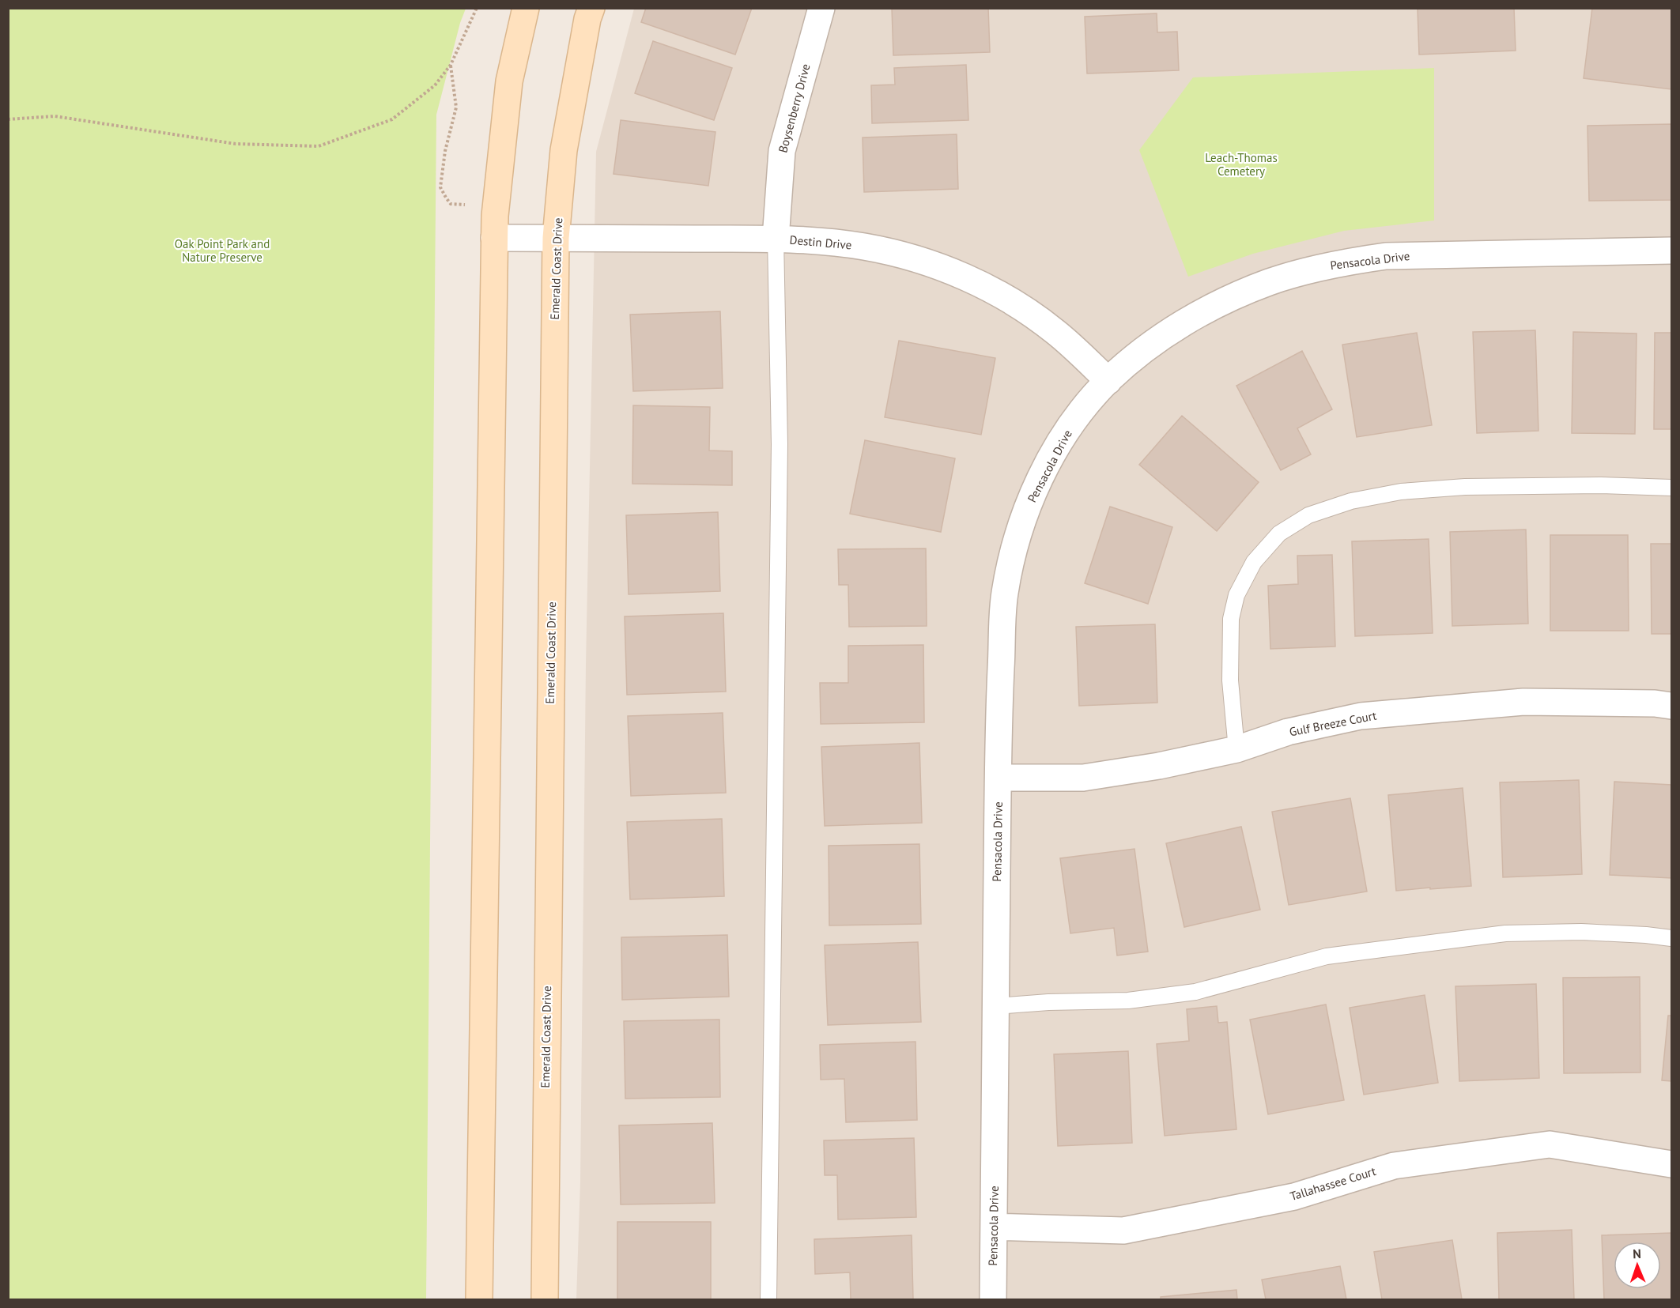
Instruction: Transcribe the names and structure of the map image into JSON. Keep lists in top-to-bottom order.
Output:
{
  "streets": {
    "street": [
      "Boysenberry Drive",
      "Destin Drive",
      "Pensacola Drive",
      "Emerald Coast Drive",
      "Gulf Breeze Court",
      "Tallahassee Court"
    ]
  },
  "crossings": [
    ["Boysenberry Drive", "Destin Drive"],
    ["Destin Drive", "Pensacola Drive"],
    ["Destin Drive", "Emerald Coast Drive"],
    ["Pensacola Drive", "Gulf Breeze Court"],
    ["Pensacola Drive", "Tallahassee Court"]
  ],
  "parks": ["Leach-Thomas Cemetery", "Oak Point Park and Nature Preserve"],
  "north": "top"
}
